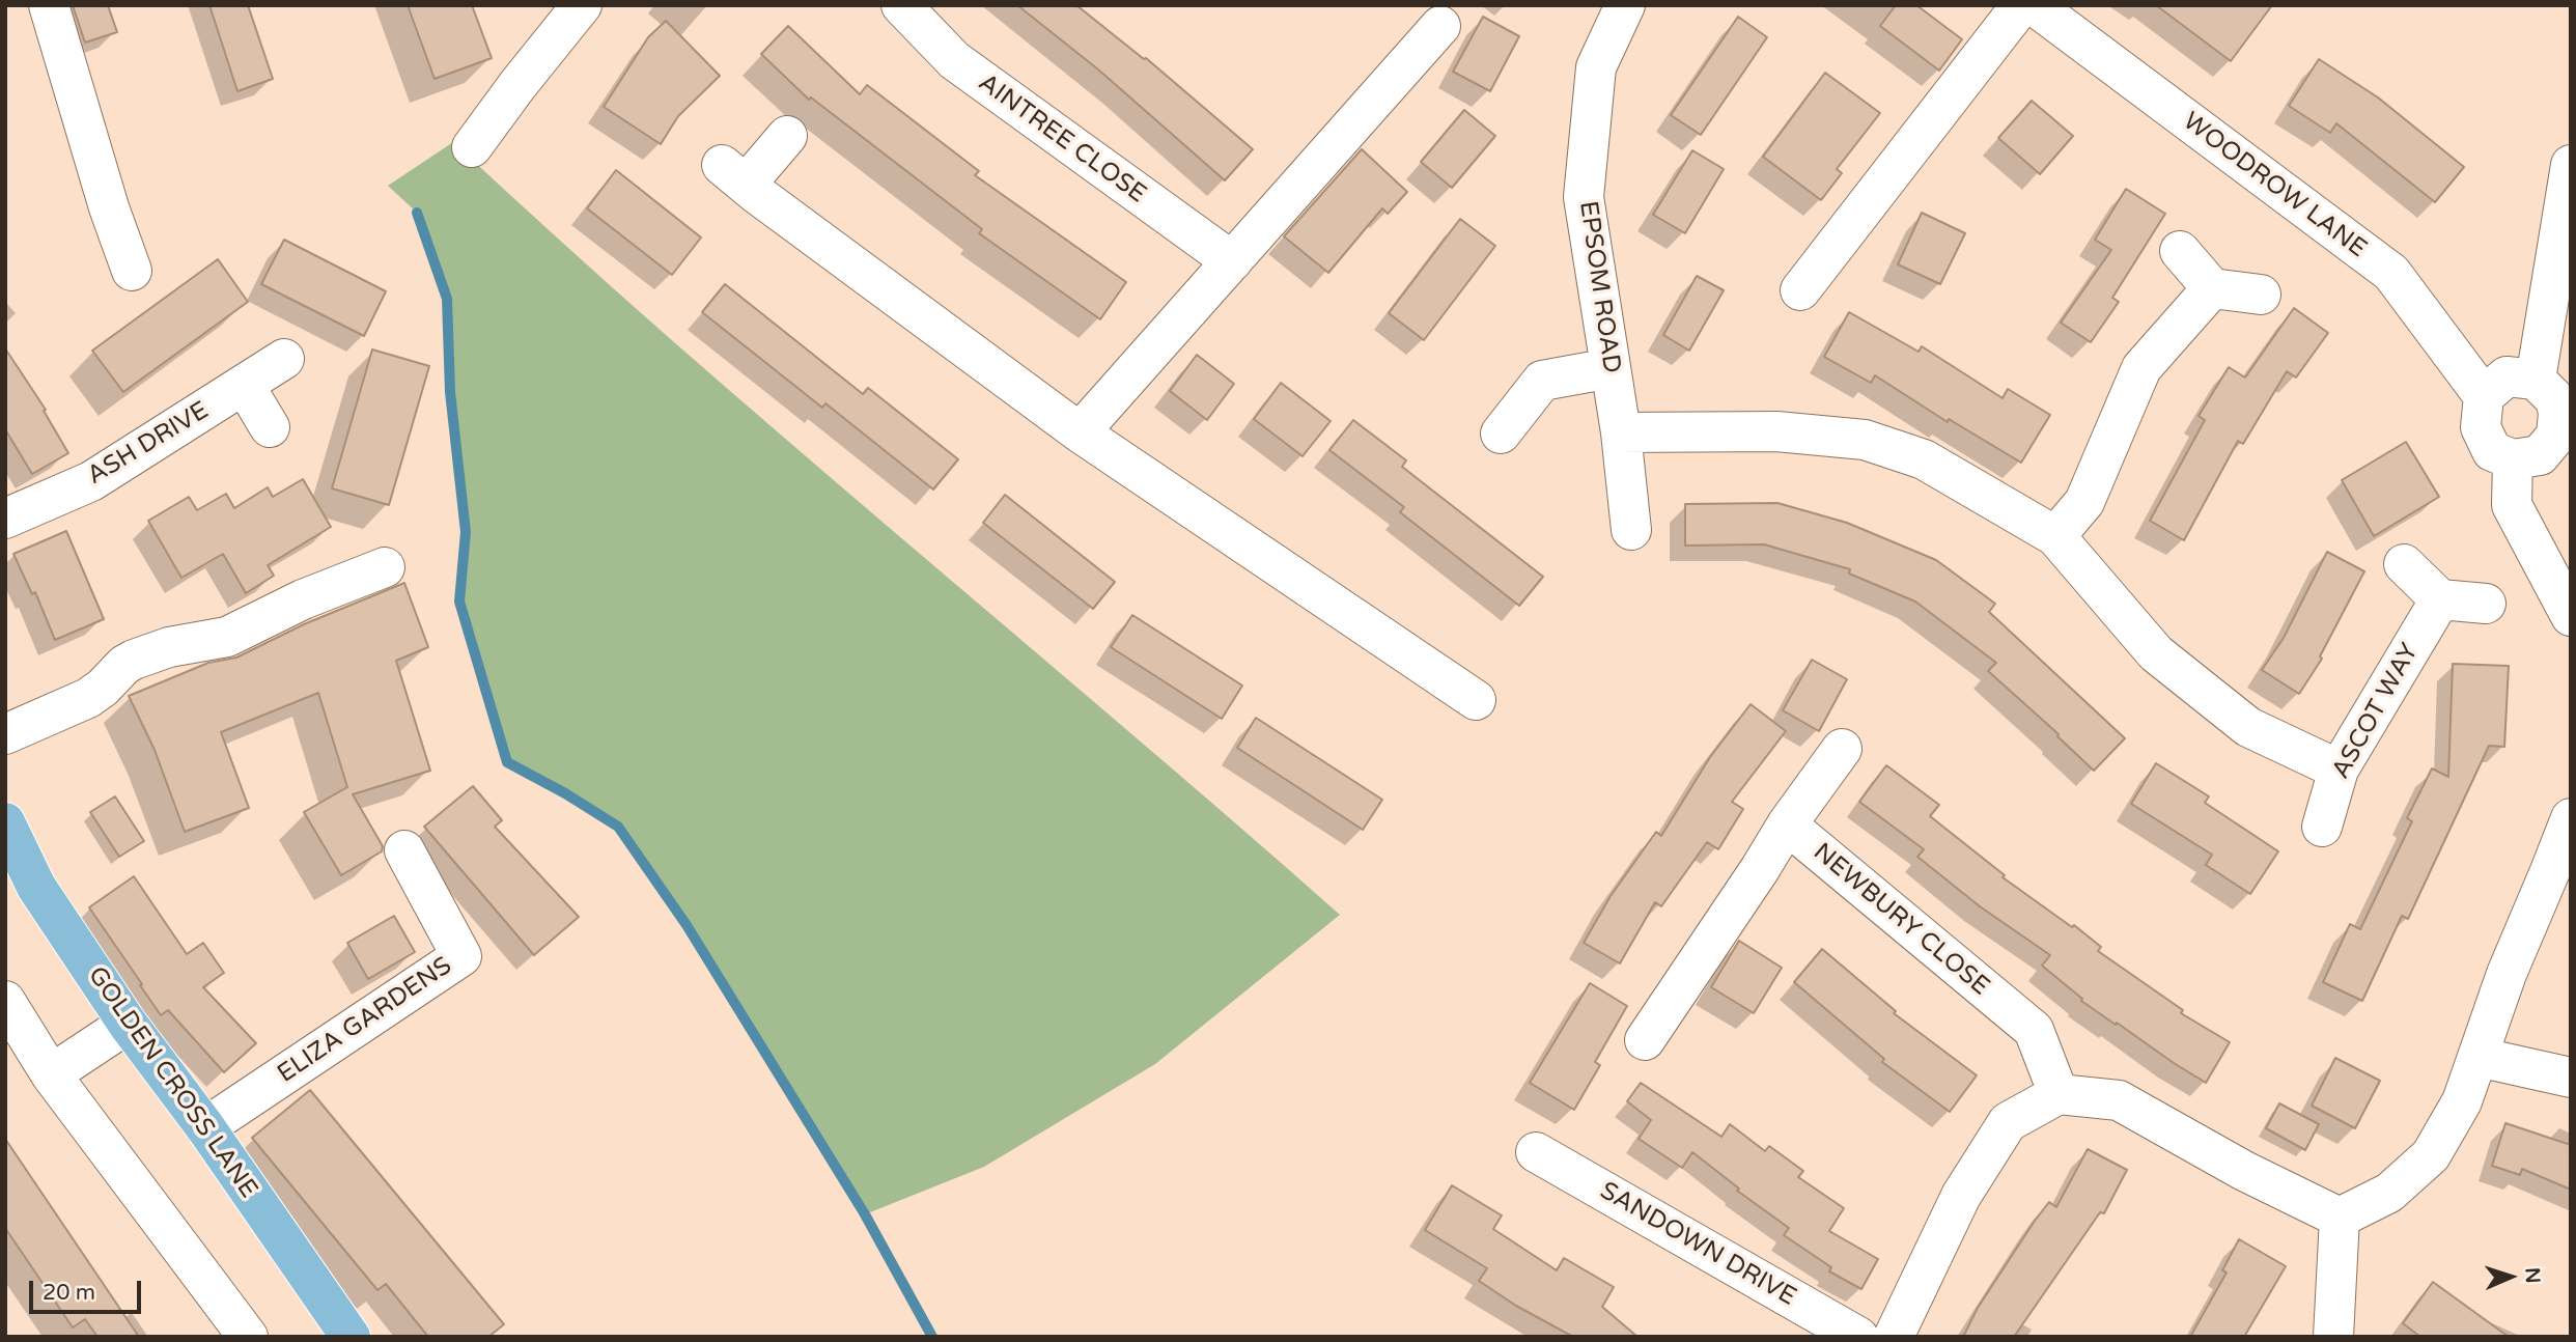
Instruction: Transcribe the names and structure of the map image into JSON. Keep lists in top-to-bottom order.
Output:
{
  "streets": {
    "main road": ["GOLDEN CROSS LANE"],
    "street": [
      "AINTREE CLOSE",
      "WOODROW LANE",
      "EPSOM ROAD",
      "ASH DRIVE",
      "ASCOT WAY",
      "NEWBURY CLOSE",
      "ELIZA GARDENS",
      "SANDOWN DRIVE"
    ]
  },
  "crossings": [
    ["ELIZA GARDENS", "GOLDEN CROSS LANE"]
  ],
  "scale_bar": "20 m",
  "north": "right"
}
